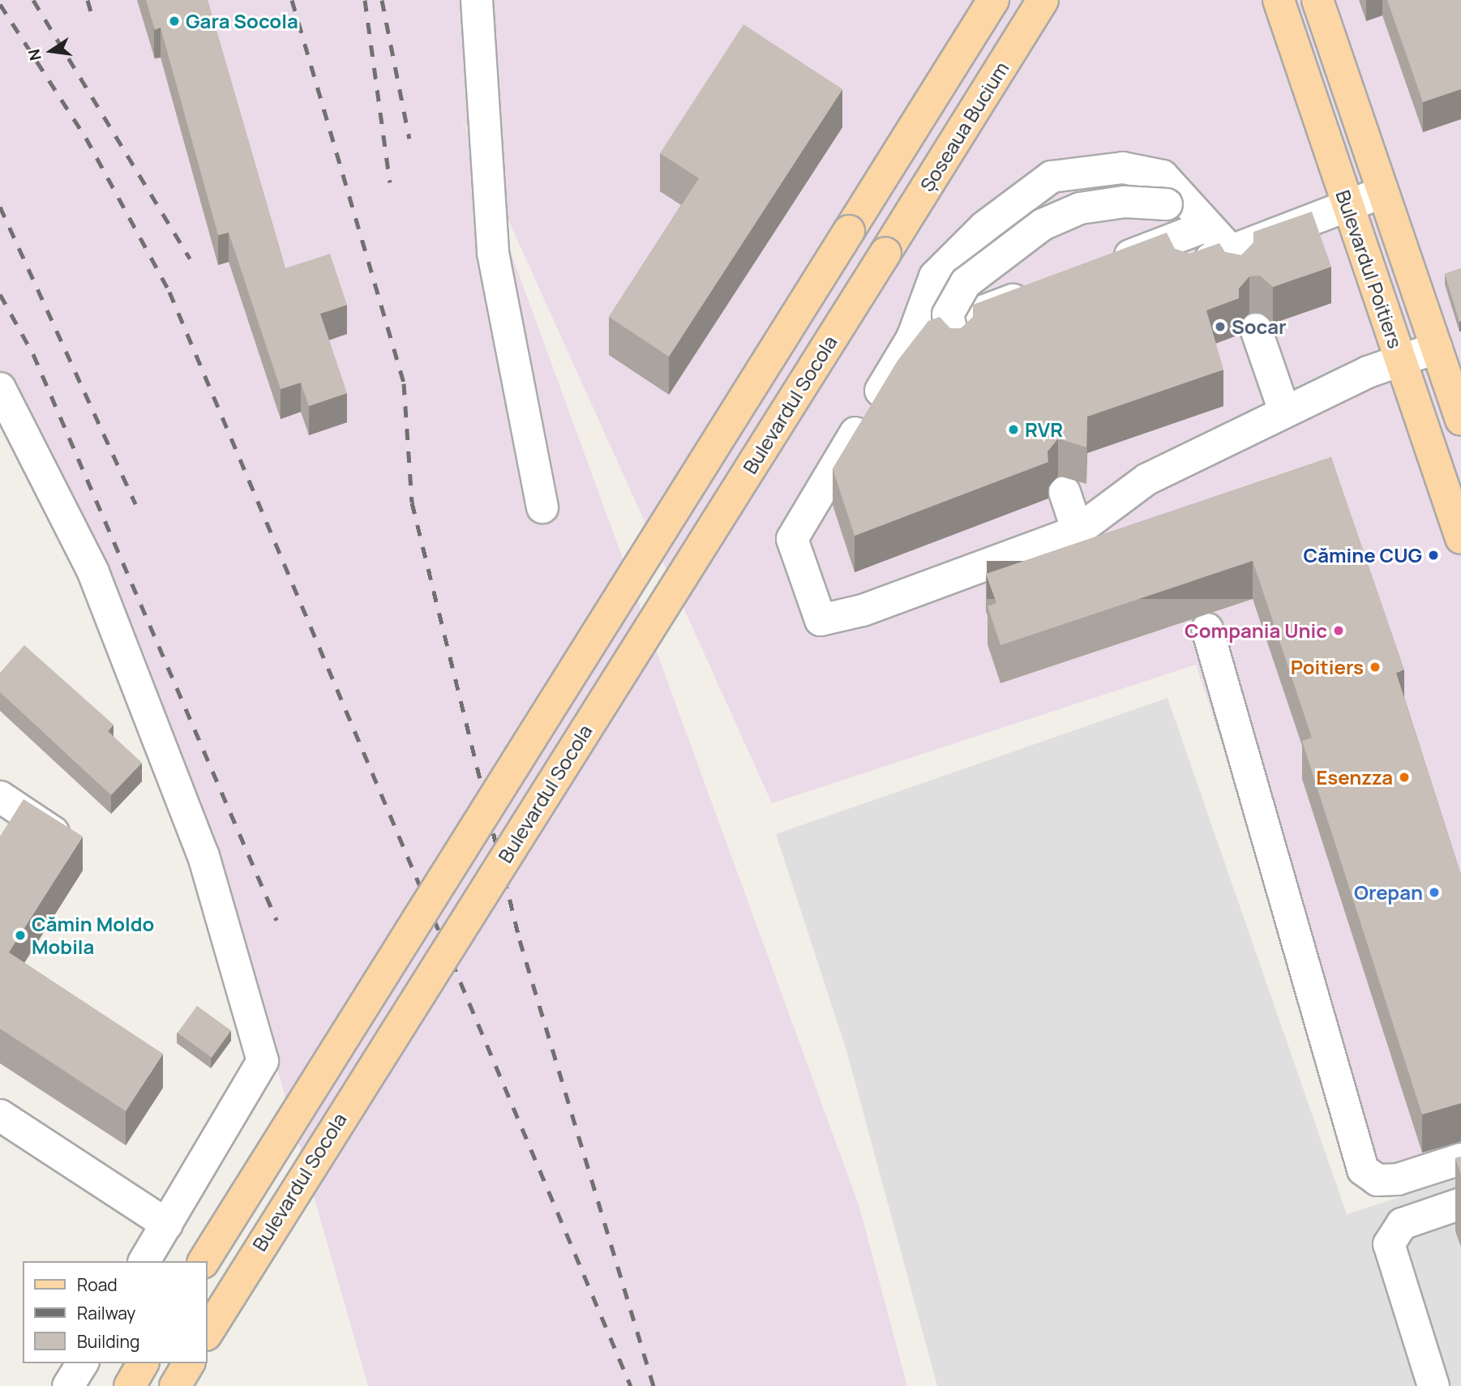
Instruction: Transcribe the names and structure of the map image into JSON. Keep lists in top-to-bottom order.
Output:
{
  "streets": {
    "main road": ["Șoseaua Bucium", "Bulevardul Poitiers", "Bulevardul Socola"]
  },
  "crossings": [
    ["Șoseaua Bucium", "Bulevardul Socola"]
  ],
  "places": [
    "Gara Socola",
    "Socar",
    "RVR",
    "Cămine CUG",
    "Compania Unic",
    "Poitiers",
    "Esenzza",
    "Orepan",
    "Cămin Moldo Mobila"
  ],
  "legend": ["Road", "Railway", "Building"],
  "north": "left"
}
